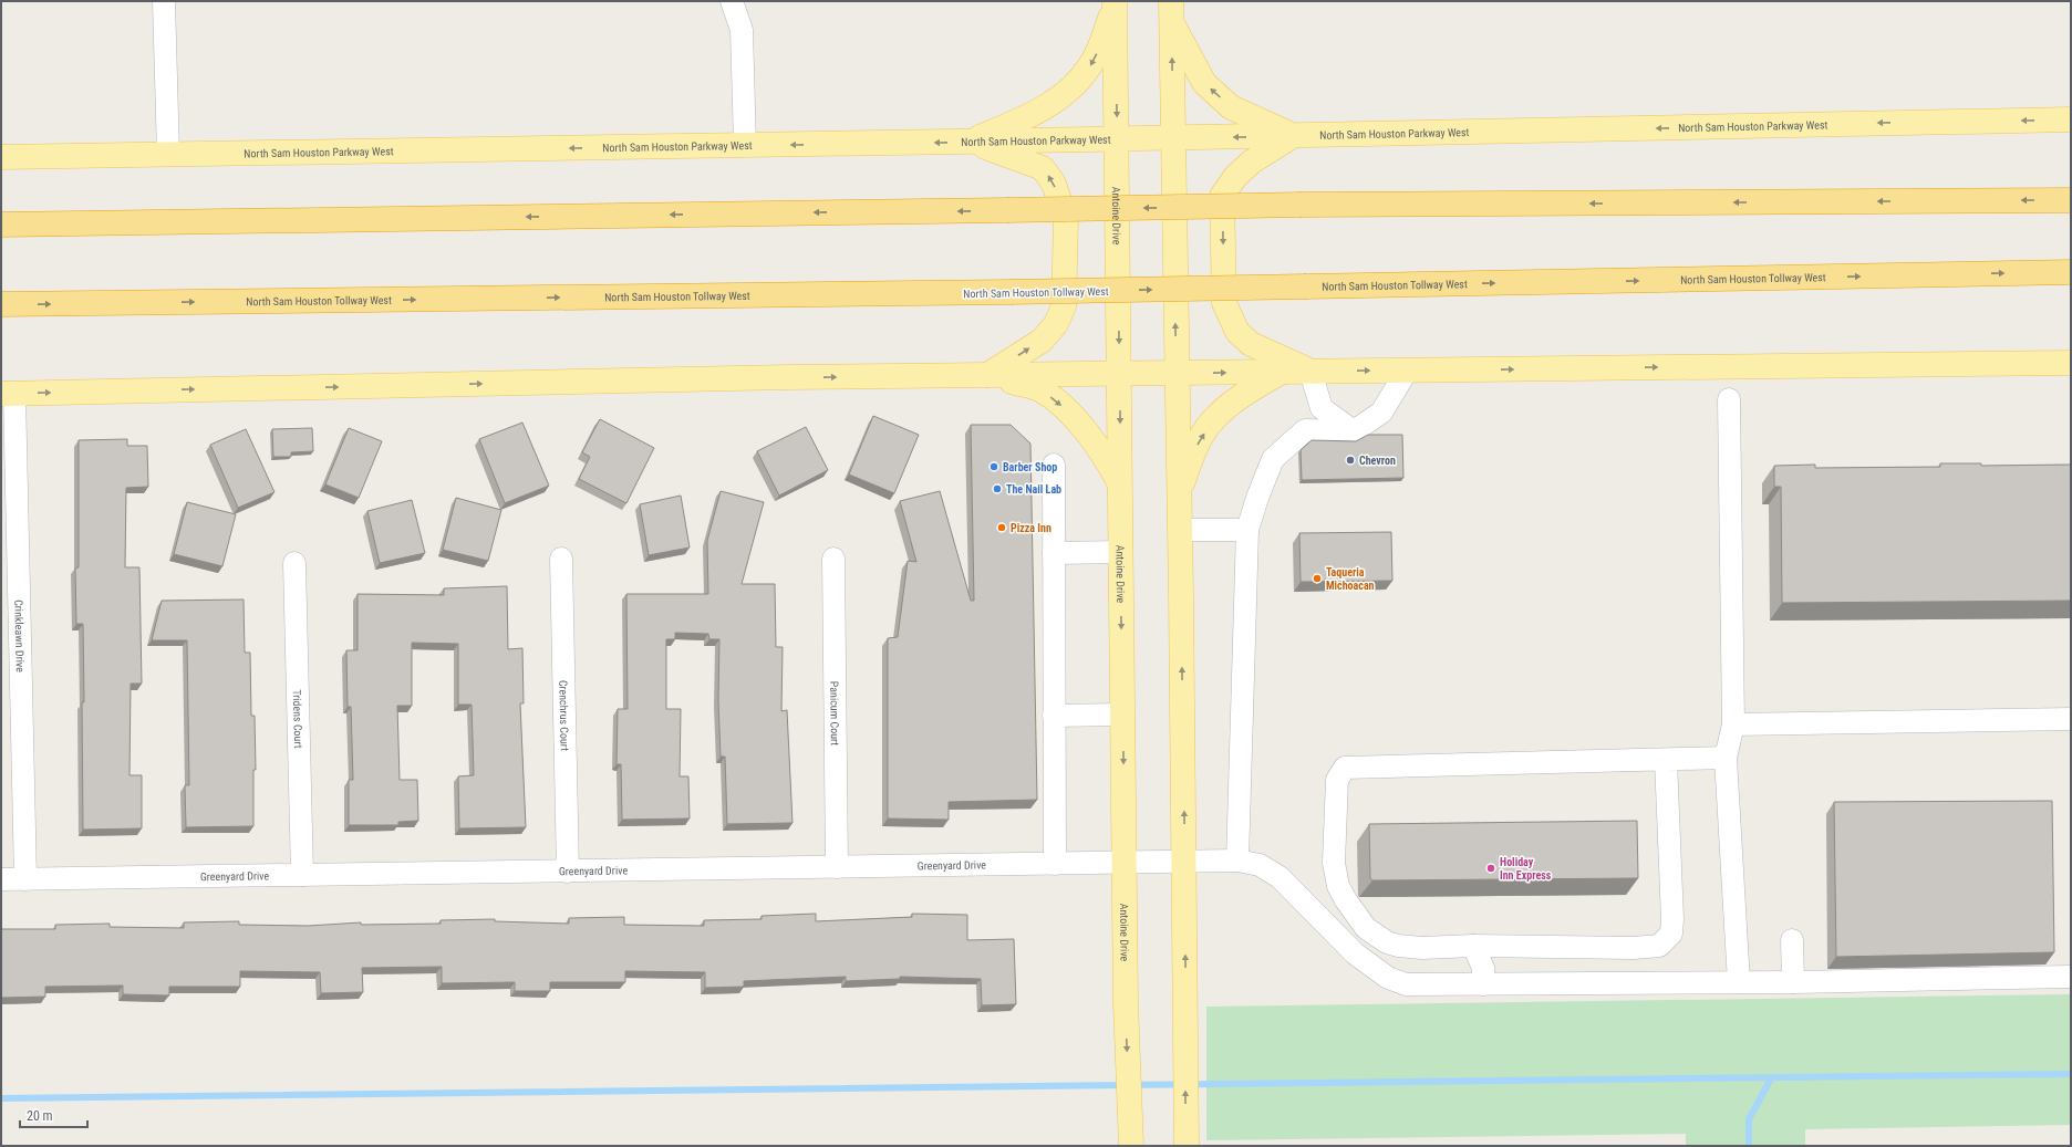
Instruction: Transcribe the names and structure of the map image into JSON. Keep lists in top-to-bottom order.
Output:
{
  "streets": {
    "highway": ["North Sam Houston Tollway West"],
    "main road": ["North Sam Houston Parkway West", "Antoine Drive"],
    "street": [
      "Crinkleawn Drive",
      "Panicum Court",
      "Crenchrus Court",
      "Tridens Court",
      "Greenyard Drive"
    ]
  },
  "crossings": [
    ["North Sam Houston Parkway West", "Antoine Drive"],
    ["Antoine Drive", "Greenyard Drive"],
    ["Crinkleawn Drive", "Greenyard Drive"],
    ["Panicum Court", "Greenyard Drive"],
    ["Crenchrus Court", "Greenyard Drive"],
    ["Tridens Court", "Greenyard Drive"]
  ],
  "one_way": ["North Sam Houston Parkway West"],
  "places": [
    "Chevron",
    "Barber Shop",
    "The Nail Lab",
    "Pizza Inn",
    "Taqueria Michoacan",
    "Holiday Inn Express"
  ],
  "scale_bar": "20 m"
}
